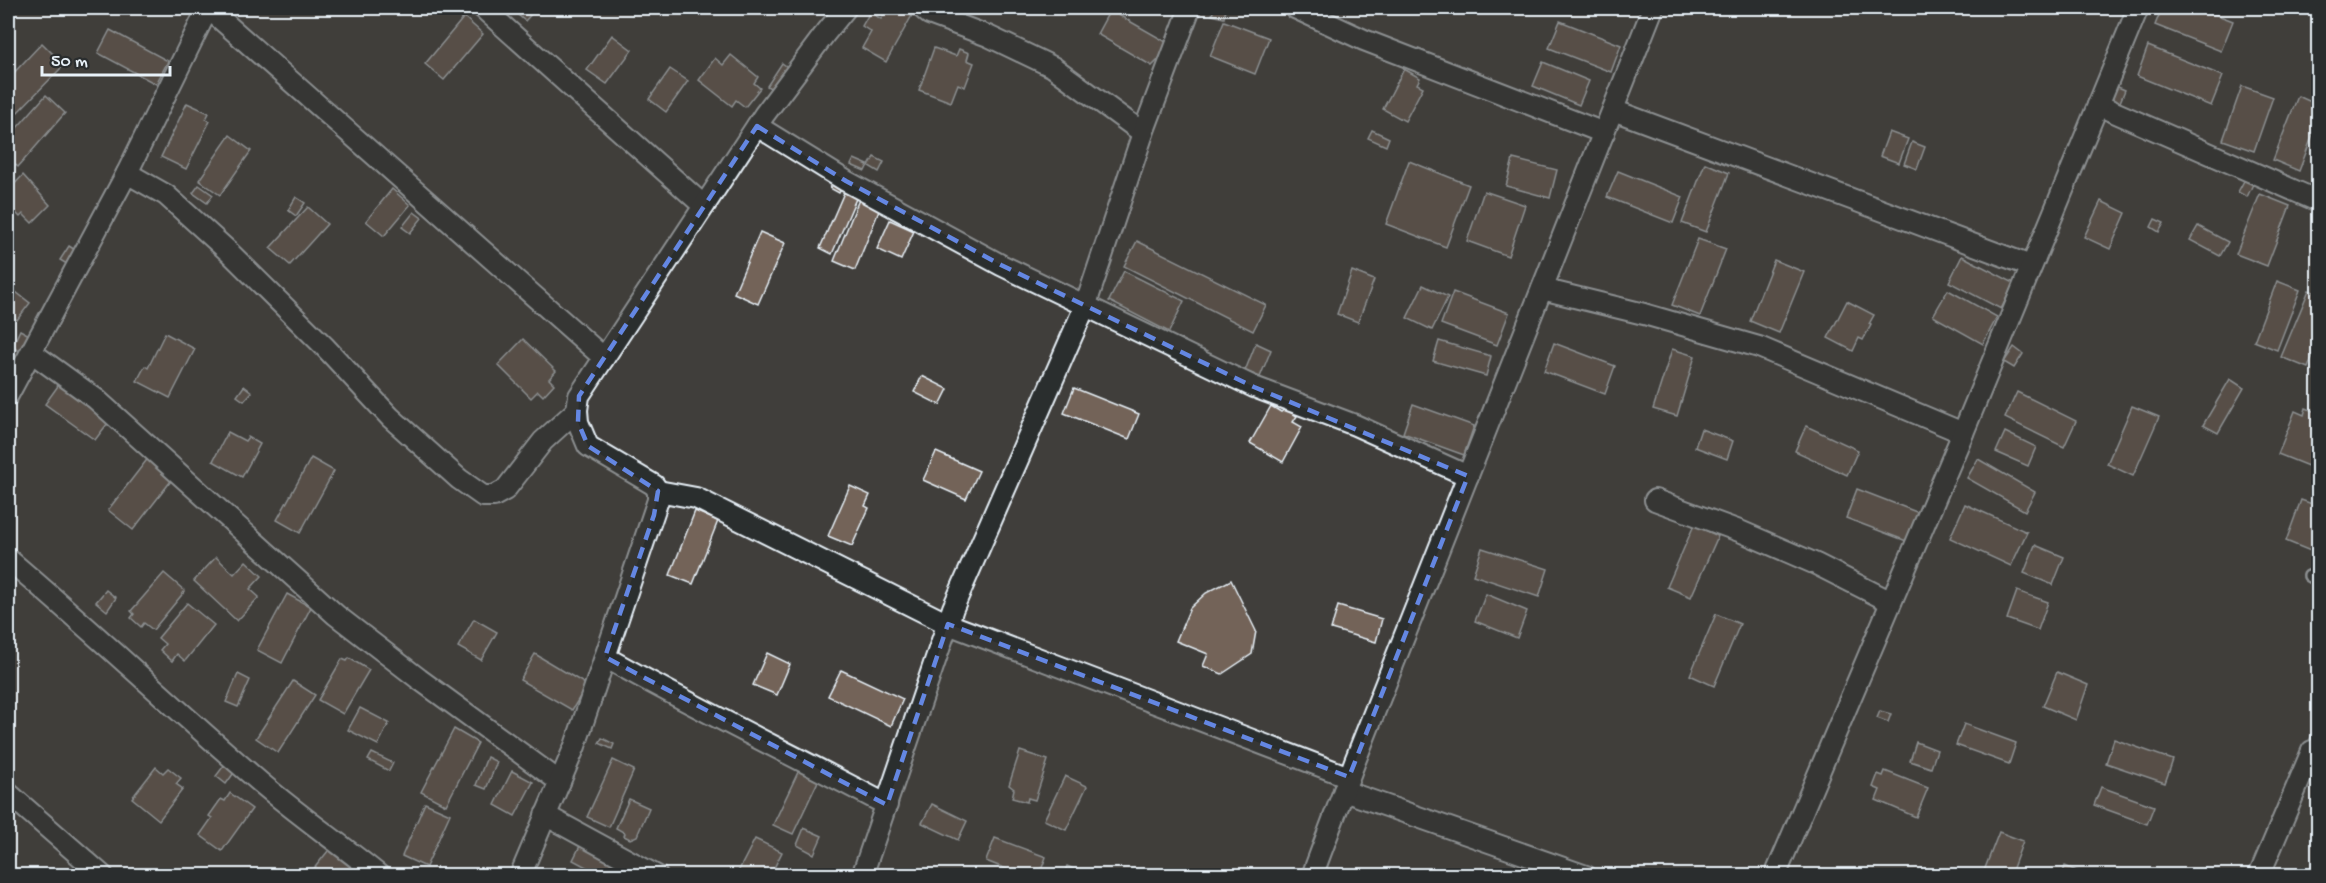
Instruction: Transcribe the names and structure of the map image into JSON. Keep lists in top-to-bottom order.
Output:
{
  "scale_bar": "50 m"
}
